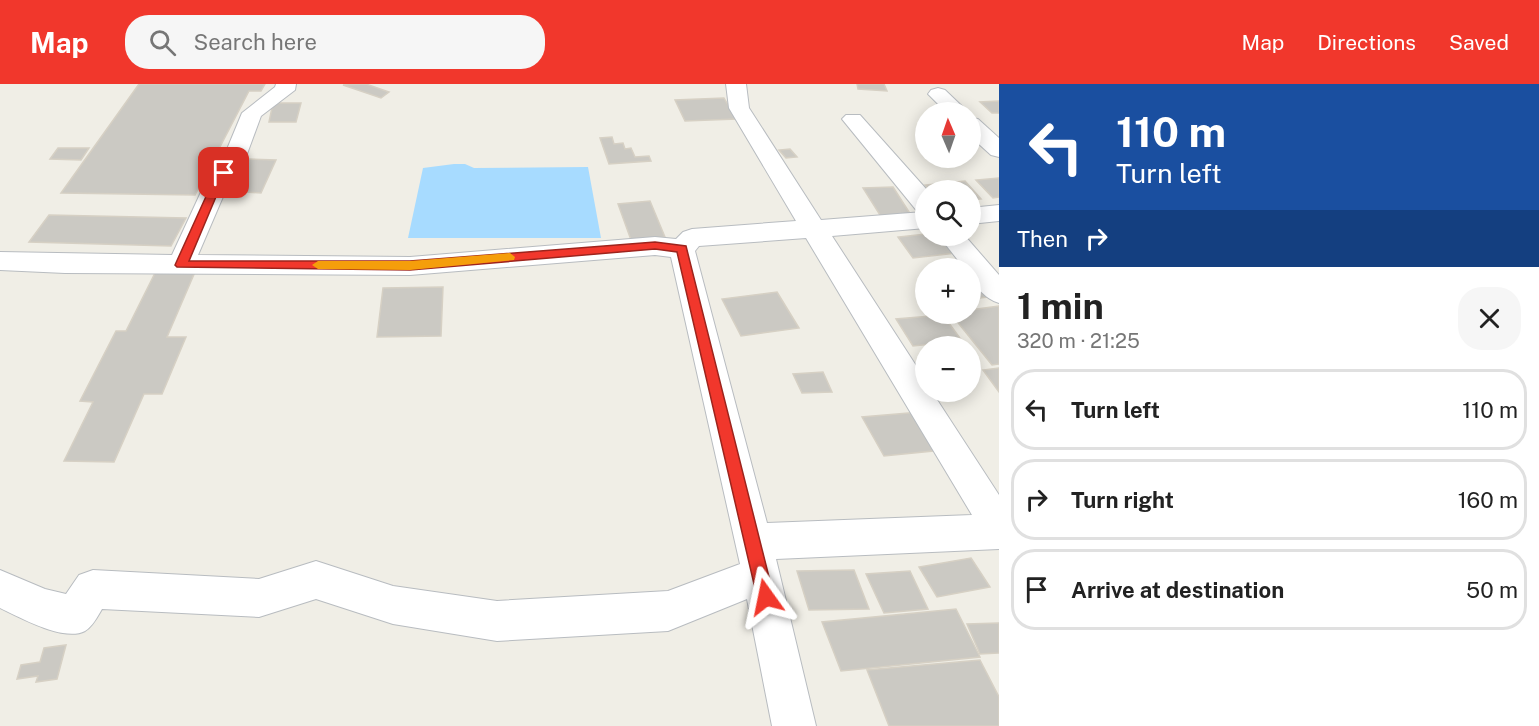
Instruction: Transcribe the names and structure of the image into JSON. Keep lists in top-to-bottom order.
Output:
{
  "north": "top",
  "page": {
    "header": "Map",
    "search": "Search here",
    "nav": ["Map", "Directions", "Saved"],
    "turn": ["110 m", "Turn left"],
    "map_buttons": ["+", "−"],
    "then": "Then",
    "heading": ["1 min", "320 m · 21:25"],
    "list": [
      {
        "name": "Turn left",
        "value": "110 m"
      },
      {
        "name": "Turn right",
        "value": "160 m"
      },
      {
        "name": "Arrive at destination",
        "value": "50 m"
      }
    ]
  }
}
